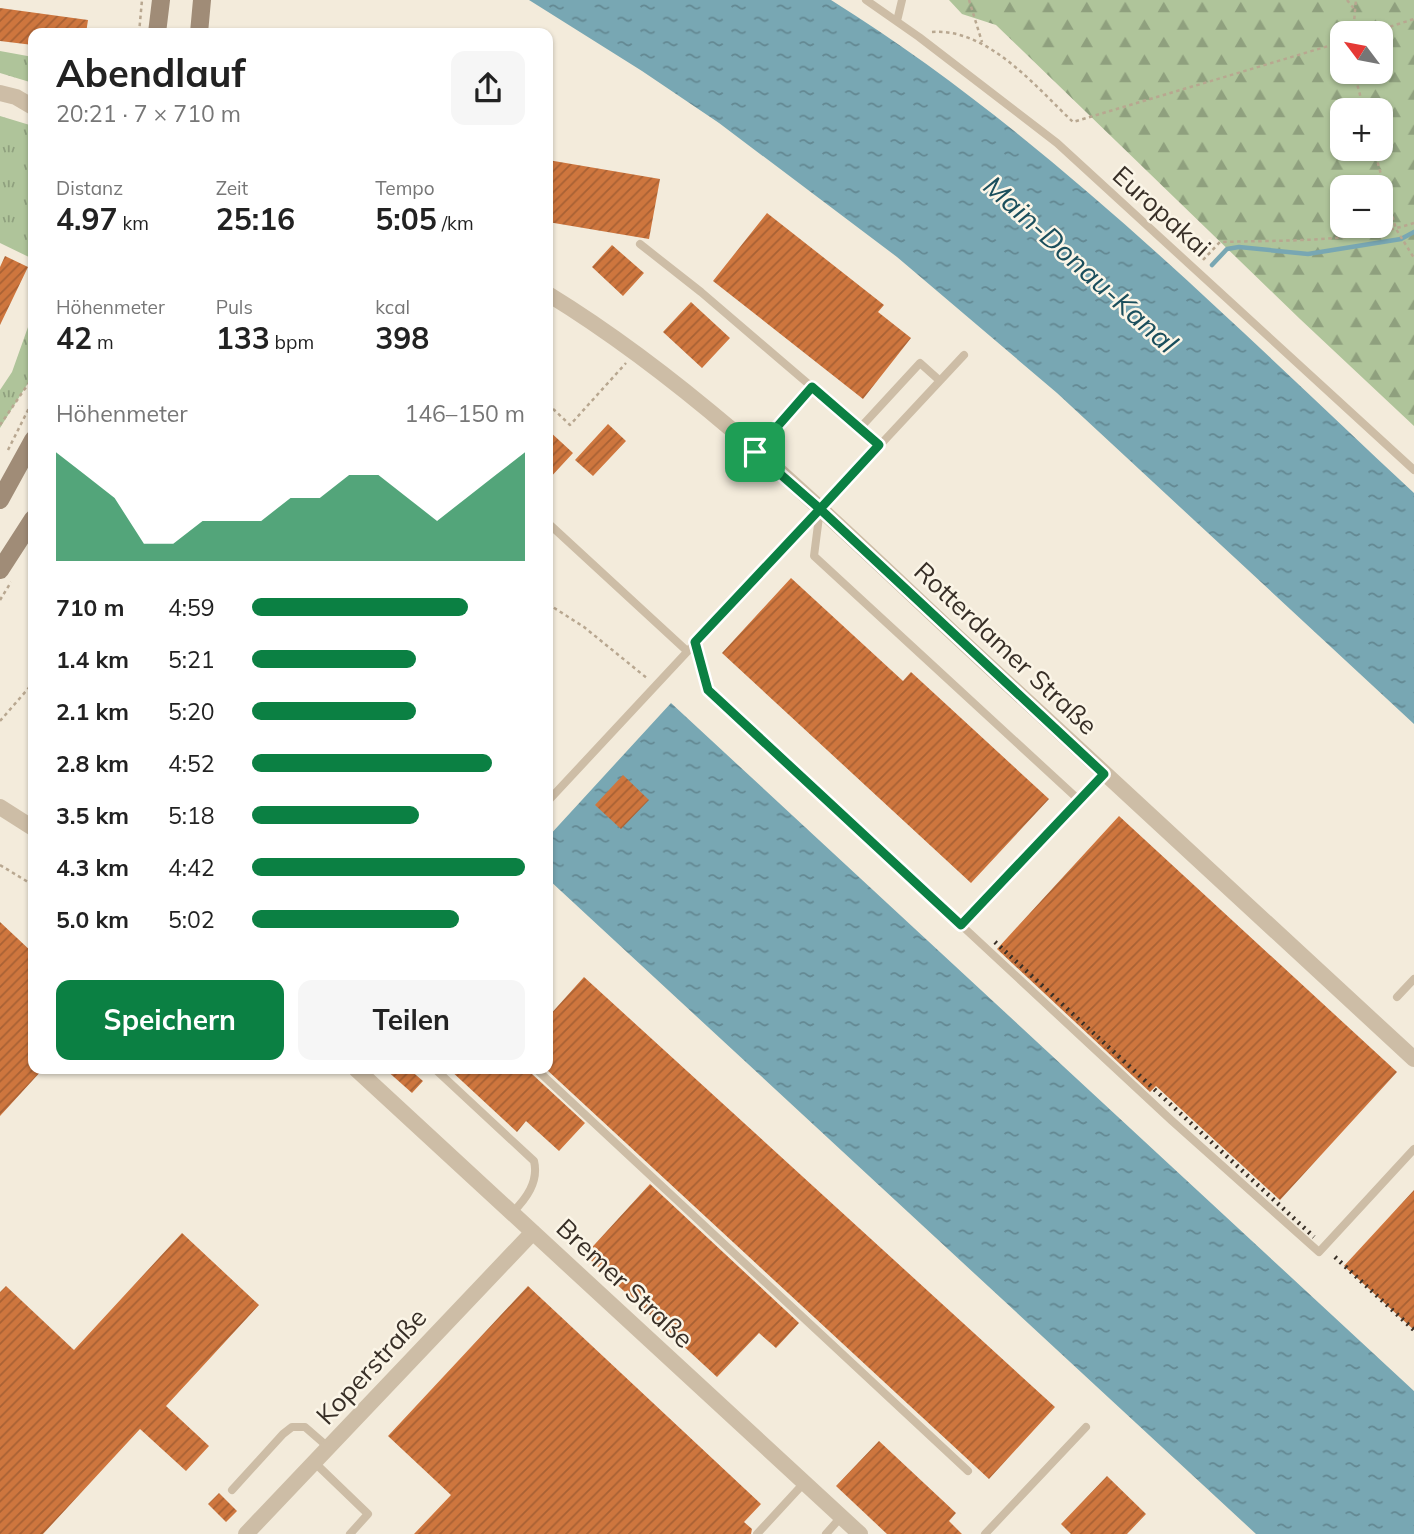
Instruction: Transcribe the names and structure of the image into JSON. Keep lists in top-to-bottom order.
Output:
{
  "streets": {
    "street": ["Rotterdamer Straße", "Bremer Straße", "Koperstraße"],
    "lane": ["Europakai"]
  },
  "crossings": [
    ["Bremer Straße", "Koperstraße"]
  ],
  "water": ["Main-Donau-Kanal"],
  "north": "top left",
  "page": {
    "map_buttons": ["+", "−"],
    "heading": ["Abendlauf", "20:21 · 7 × 710 m"],
    "stats": [
      ["Distanz", "4.97 km"],
      ["Zeit", "25:16"],
      ["Tempo", "5:05 /km"],
      ["Höhenmeter", "42 m"],
      ["Puls", "133 bpm"],
      ["kcal", "398"]
    ],
    "chart": ["Höhenmeter", "146–150 m"],
    "list": [
      {
        "name": "710 m",
        "note": "4:59"
      },
      {
        "name": "1.4 km",
        "note": "5:21"
      },
      {
        "name": "2.1 km",
        "note": "5:20"
      },
      {
        "name": "2.8 km",
        "note": "4:52"
      },
      {
        "name": "3.5 km",
        "note": "5:18"
      },
      {
        "name": "4.3 km",
        "note": "4:42"
      },
      {
        "name": "5.0 km",
        "note": "5:02"
      }
    ],
    "buttons": ["Speichern", "Teilen"]
  }
}
